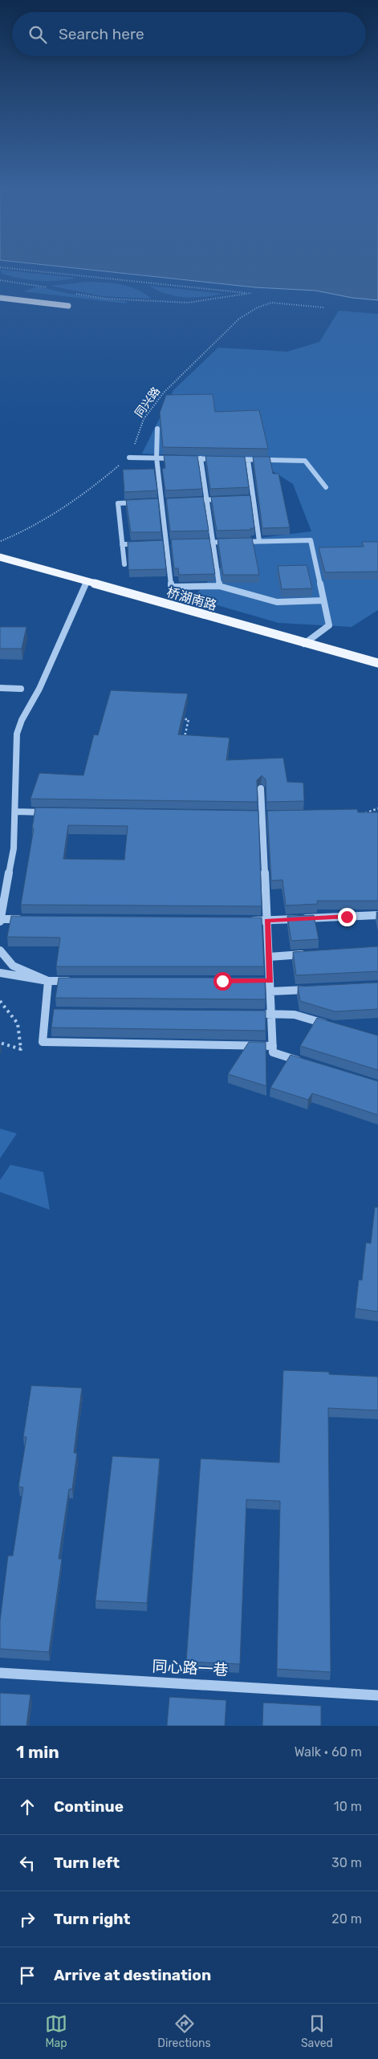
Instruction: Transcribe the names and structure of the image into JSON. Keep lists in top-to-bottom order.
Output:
{
  "streets": {
    "main road": ["桥湖南路"],
    "street": ["同心路一巷"],
    "path": ["同兴路"]
  },
  "page": {
    "search": "Search here",
    "heading": ["1 min", "Walk · 60 m"],
    "list": [
      ["Continue", "10 m"],
      ["Turn left", "30 m"],
      ["Turn right", "20 m"],
      "Arrive at destination"
    ],
    "nav": ["Map", "Directions", "Saved"]
  }
}
